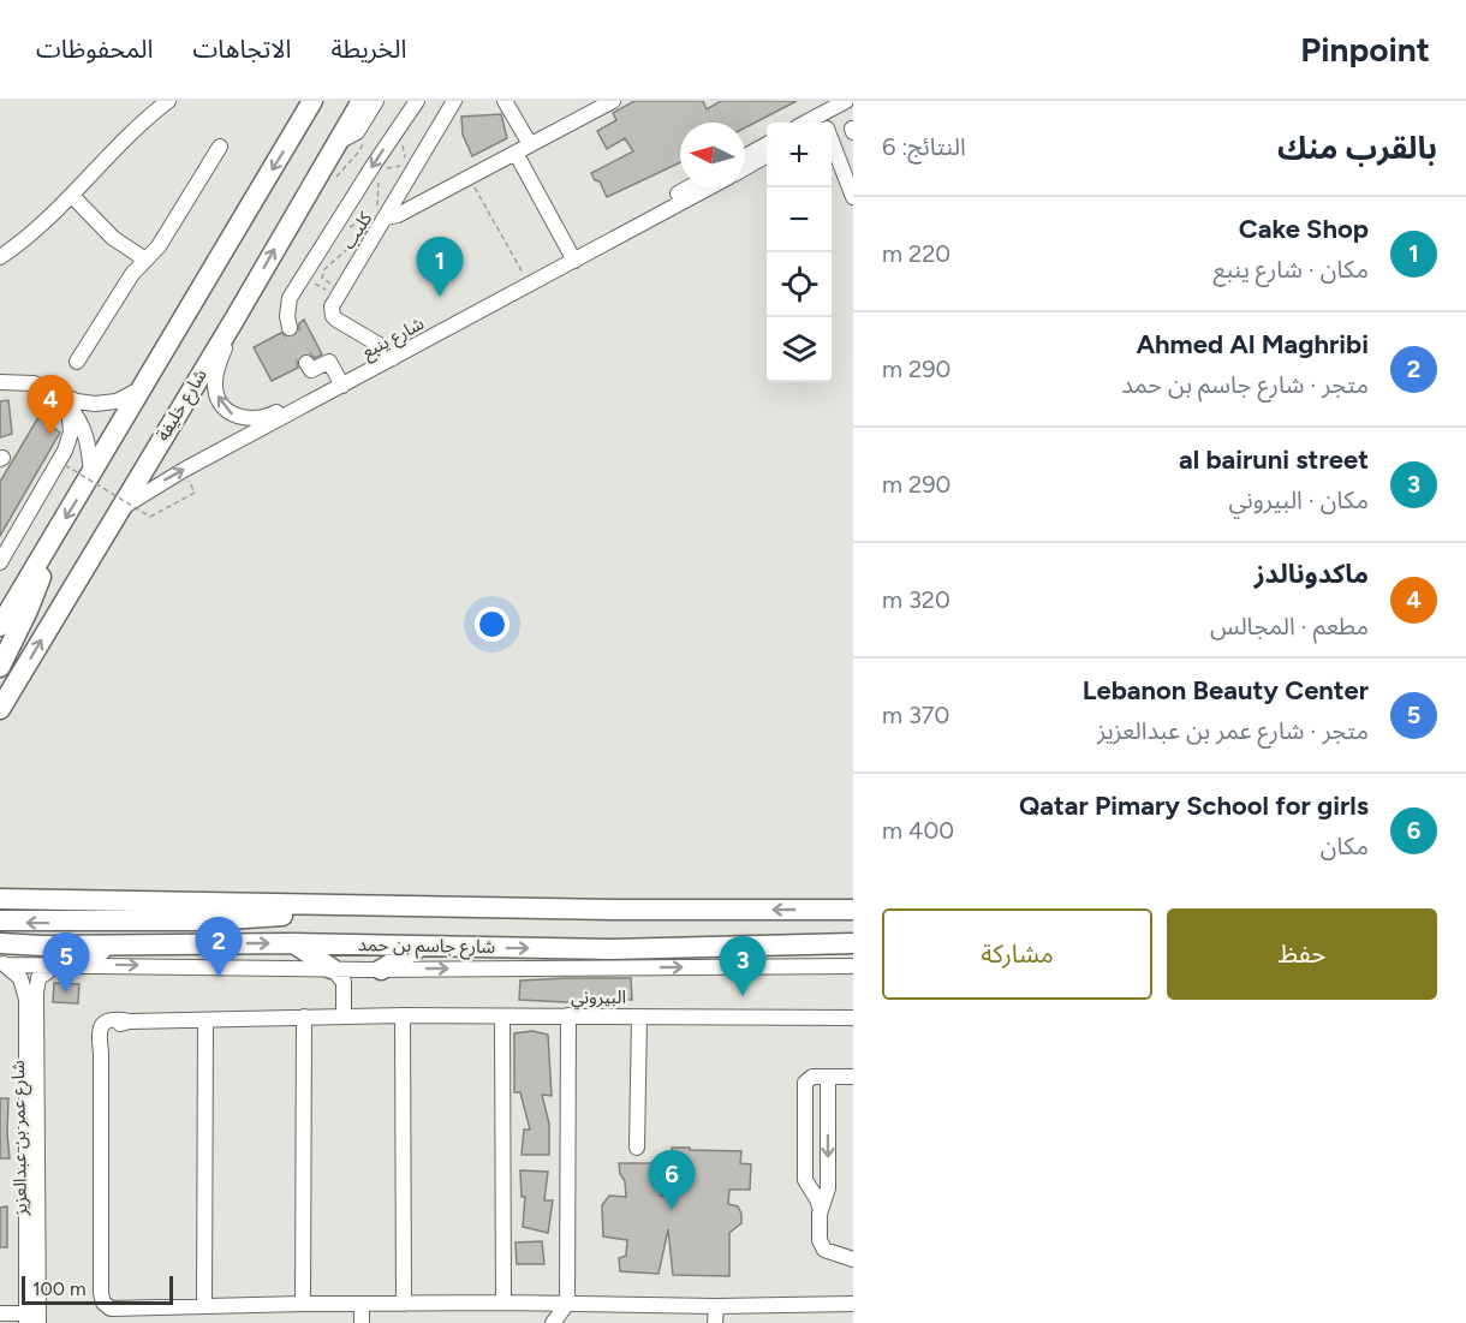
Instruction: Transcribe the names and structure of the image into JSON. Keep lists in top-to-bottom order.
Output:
{
  "streets": {
    "main road": ["شارع خليفة", "شارع جاسم بن حمد"],
    "street": [
      "كليب",
      "شارع ينبع",
      "البيروني",
      "شارع عمر بن عبدالعزيز"
    ]
  },
  "crossings": [
    ["كليب", "شارع ينبع"],
    ["شارع ينبع", "شارع خليفة"],
    ["شارع جاسم بن حمد", "شارع عمر بن عبدالعزيز"]
  ],
  "scale_bar": "100 m",
  "north": "left",
  "page": {
    "header": "Pinpoint",
    "nav": ["الخريطة", "الاتجاهات", "المحفوظات"],
    "heading": ["بالقرب منك", "النتائج: 6"],
    "map_buttons": ["+", "−"],
    "list": [
      {
        "mark": "1",
        "name": "Cake Shop",
        "note": "مكان · شارع ينبع",
        "value": "220 m"
      },
      {
        "mark": "2",
        "name": "Ahmed Al Maghribi",
        "note": "متجر · شارع جاسم بن حمد",
        "value": "290 m"
      },
      {
        "mark": "3",
        "name": "al bairuni street",
        "note": "مكان · البيروني",
        "value": "290 m"
      },
      {
        "mark": "4",
        "name": "ماكدونالدز",
        "note": "مطعم · المجالس",
        "value": "320 m"
      },
      {
        "mark": "5",
        "name": "Lebanon Beauty Center",
        "note": "متجر · شارع عمر بن عبدالعزيز",
        "value": "370 m"
      },
      {
        "mark": "6",
        "name": "Qatar Pimary School for girls",
        "note": "مكان",
        "value": "400 m"
      }
    ],
    "pins": [
      "1",
      "4",
      "2",
      "5",
      "3",
      "6"
    ],
    "buttons": ["حفظ", "مشاركة"],
    "scale": "100 m"
  }
}
